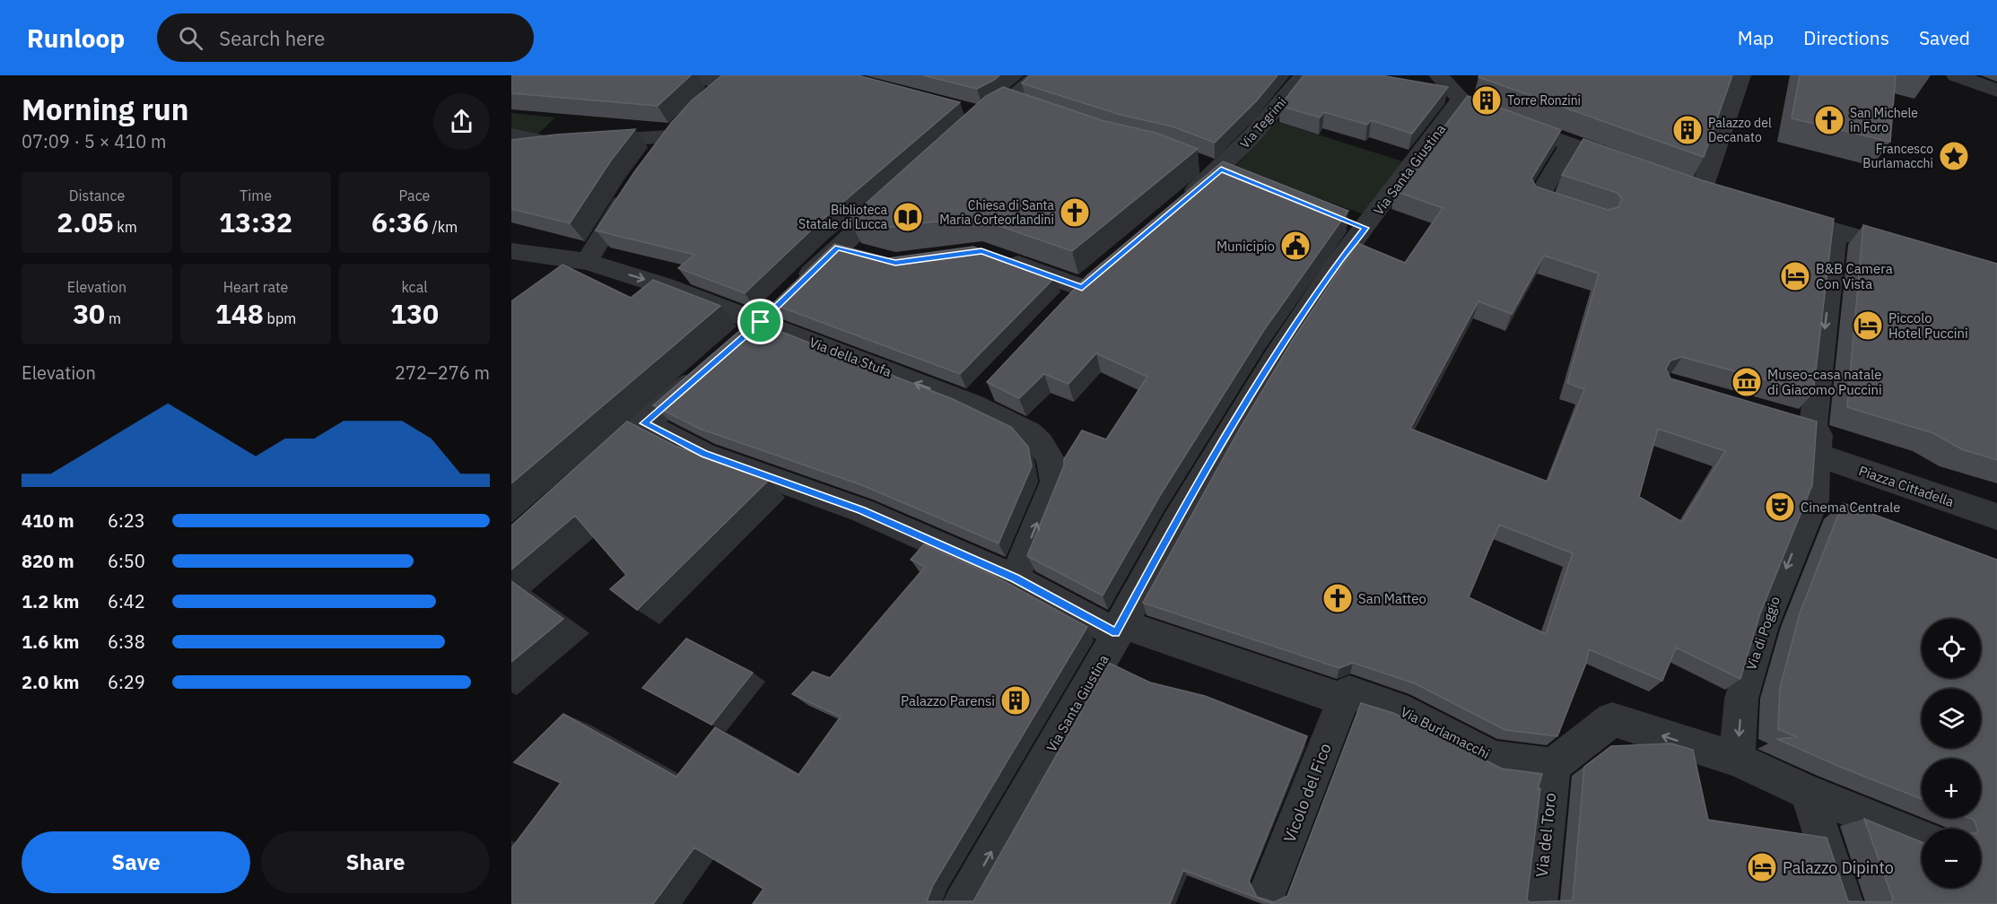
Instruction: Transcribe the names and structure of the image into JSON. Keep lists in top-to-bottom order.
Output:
{
  "streets": {
    "street": [
      "Via Tegrimi",
      "Via Santa Giustina",
      "Via della Stufa",
      "Piazza Cittadella",
      "Via di Poggio",
      "Via Burlamacchi",
      "Vicolo del Fico",
      "Via del Toro"
    ]
  },
  "crossings": [
    ["Piazza Cittadella", "Via di Poggio"],
    ["Via Burlamacchi", "Vicolo del Fico"],
    ["Via Burlamacchi", "Via del Toro"]
  ],
  "one_way": ["Via di Poggio"],
  "places": {
    "building": ["Torre Ronzini", "Palazzo del Decanato", "Palazzo Parensi"],
    "church": ["San Michele in Foro", "Chiesa di Santa Maria Corteorlandini", "San Matteo"],
    "place": ["Francesco Burlamacchi"],
    "library": ["Biblioteca Statale di Lucca"],
    "public building": ["Municipio"],
    "hotel": ["B&B Camera Con Vista", "Piccolo Hotel Puccini", "Palazzo Dipinto"],
    "museum": ["Museo-casa natale di Giacomo Puccini"],
    "theatre": ["Cinema Centrale"]
  },
  "page": {
    "header": "Runloop",
    "search": "Search here",
    "nav": ["Map", "Directions", "Saved"],
    "heading": ["Morning run", "07:09 · 5 × 410 m"],
    "stats": [
      ["Distance", "2.05 km"],
      ["Time", "13:32"],
      ["Pace", "6:36 /km"],
      ["Elevation", "30 m"],
      ["Heart rate", "148 bpm"],
      ["kcal", "130"]
    ],
    "chart": ["Elevation", "272–276 m"],
    "list": [
      {
        "name": "410 m",
        "note": "6:23"
      },
      {
        "name": "820 m",
        "note": "6:50"
      },
      {
        "name": "1.2 km",
        "note": "6:42"
      },
      {
        "name": "1.6 km",
        "note": "6:38"
      },
      {
        "name": "2.0 km",
        "note": "6:29"
      }
    ],
    "map_buttons": ["+", "−"],
    "buttons": ["Save", "Share"]
  }
}
